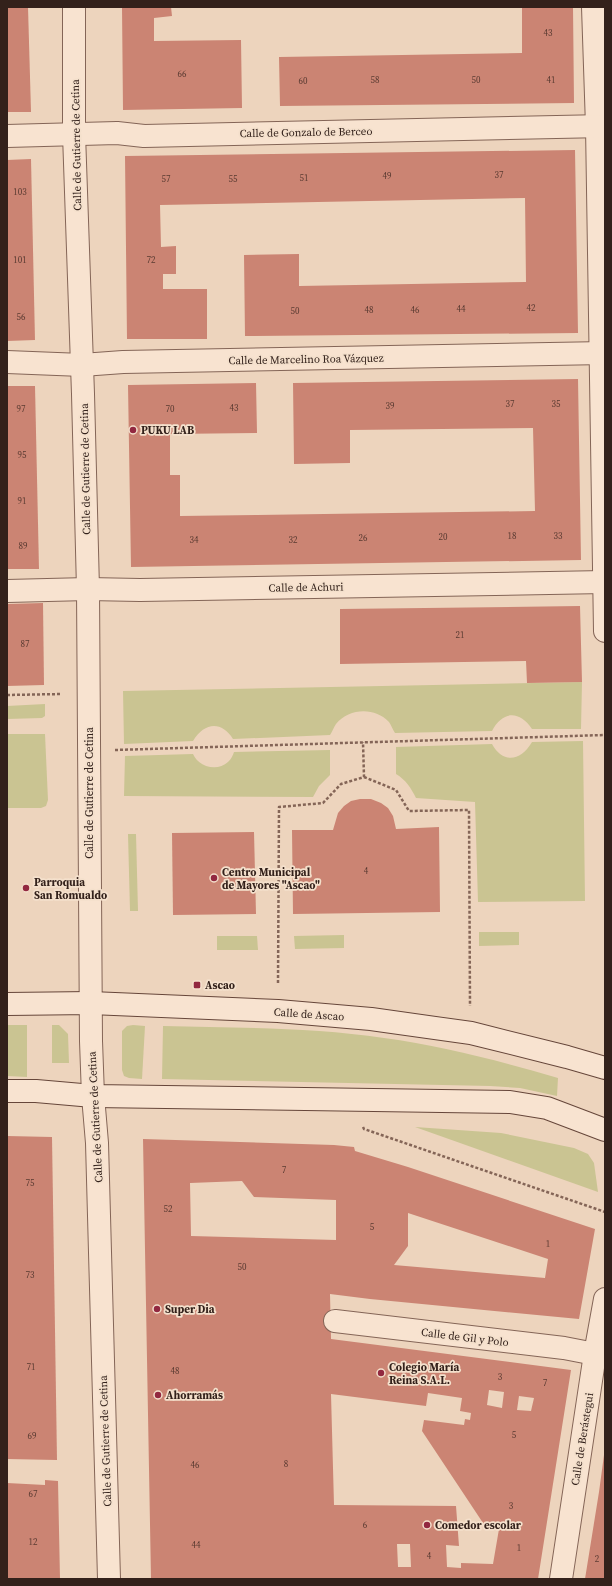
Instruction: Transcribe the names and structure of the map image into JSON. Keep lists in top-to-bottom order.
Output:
{
  "streets": {
    "street": [
      "Calle de Gonzalo de Berceo",
      "Calle de Gutierre de Cetina",
      "Calle de Marcelino Roa Vázquez",
      "Calle de Achuri",
      "Calle de Ascao",
      "Calle de Gil y Polo",
      "Calle de Berástegui"
    ]
  },
  "crossings": [
    ["Calle de Gonzalo de Berceo", "Calle de Gutierre de Cetina"],
    ["Calle de Gutierre de Cetina", "Calle de Marcelino Roa Vázquez"],
    ["Calle de Gutierre de Cetina", "Calle de Achuri"],
    ["Calle de Gutierre de Cetina", "Calle de Ascao"],
    ["Calle de Gil y Polo", "Calle de Berástegui"]
  ],
  "places": {
    "other": [
      "PUKU LAB",
      "Centro Municipal de Mayores \"Ascao\"",
      "Parroquia San Romualdo",
      "Super Dia",
      "Colegio María Reina S.A.L.",
      "Ahorramás",
      "Comedor escolar"
    ],
    "transit": ["Ascao"]
  },
  "house_numbers": [
    "43",
    "66",
    "58",
    "50",
    "41",
    "60",
    "37",
    "49",
    "51",
    "57",
    "55",
    "103",
    "101",
    "72",
    "42",
    "44",
    "48",
    "46",
    "50",
    "56",
    "37",
    "35",
    "39",
    "43",
    "97",
    "70",
    "95",
    "91",
    "18",
    "33",
    "20",
    "26",
    "34",
    "32",
    "89",
    "21",
    "87",
    "4",
    "7",
    "75",
    "52",
    "5",
    "1",
    "50",
    "73",
    "71",
    "48",
    "3",
    "7",
    "5",
    "69",
    "8",
    "46",
    "67",
    "3",
    "6",
    "12",
    "44",
    "1",
    "4",
    "2"
  ]
}
